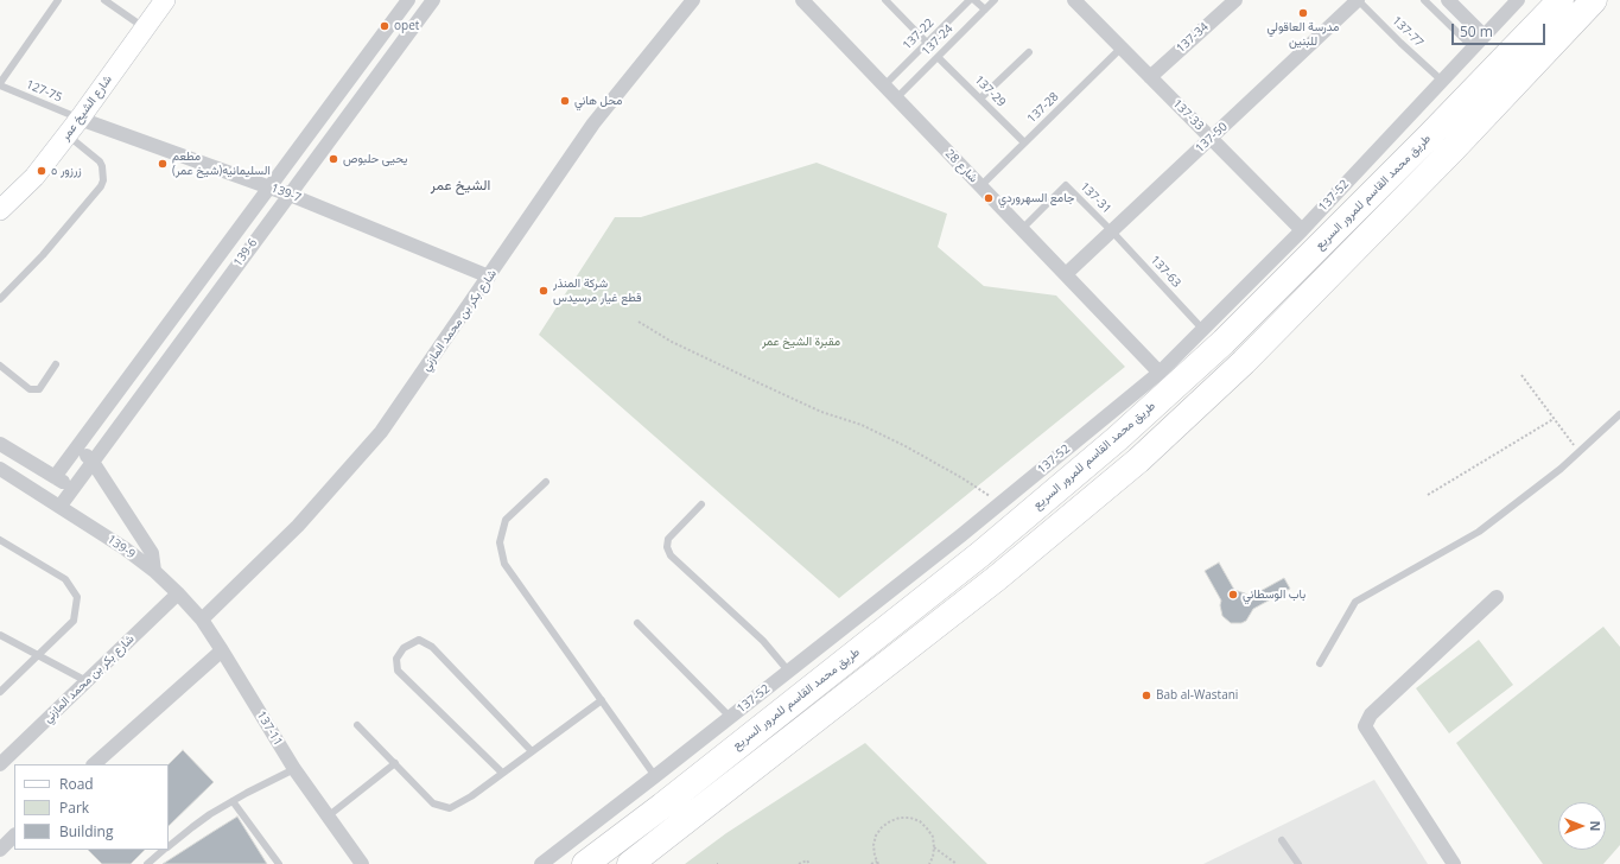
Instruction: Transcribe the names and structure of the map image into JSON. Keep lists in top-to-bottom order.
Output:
{
  "streets": {
    "highway": ["طريق محمد القاسم للمرور السريع"],
    "street": [
      "137-34",
      "شارع الشيخ عمر",
      "137-33",
      "137-50",
      "شارع 28",
      "139-7",
      "137-52",
      "139-6",
      "شارع بكر بن محمد المازني",
      "139-9",
      "137-11"
    ],
    "lane": [
      "137-77",
      "137-22",
      "137-24",
      "127-75",
      "137-29",
      "137-28",
      "137-31",
      "137-63"
    ]
  },
  "crossings": [
    ["137-77", "137-50"],
    ["137-77", "137-52"],
    ["137-22", "شارع 28"],
    ["137-34", "137-33"],
    ["137-24", "137-29"],
    ["137-24", "شارع 28"],
    ["127-75", "شارع الشيخ عمر"],
    ["127-75", "139-7"],
    ["137-29", "137-28"],
    ["شارع الشيخ عمر", "139-7"],
    ["137-28", "137-33"],
    ["137-28", "شارع 28"],
    ["137-33", "137-50"],
    ["137-33", "137-52"],
    ["137-50", "شارع 28"],
    ["137-50", "137-31"],
    ["137-50", "137-63"],
    ["شارع 28", "137-52"],
    ["شارع 28", "137-31"],
    ["139-7", "139-6"],
    ["139-7", "شارع بكر بن محمد المازني"],
    ["137-52", "137-63"],
    ["137-31", "137-63"],
    ["139-6", "139-9"],
    ["شارع بكر بن محمد المازني", "139-9"],
    ["شارع بكر بن محمد المازني", "137-11"],
    ["139-9", "137-11"]
  ],
  "districts": ["الشيخ عمر"],
  "parks": ["مقبرة الشيخ عمر"],
  "places": [
    "مدرسة العاقولي للبنين",
    "opet",
    "محل هاني",
    "يحيى حلبوص",
    "مطعم السليمانيه(شيخ عمر)",
    "زرزور ٥",
    "جامع السهروردي",
    "شركة المنذر قطع غيار مرسيدس",
    "باب الوسطاني",
    "Bab al-Wastani"
  ],
  "legend": ["Road", "Park", "Building"],
  "scale_bar": "50 m",
  "north": "right"
}
